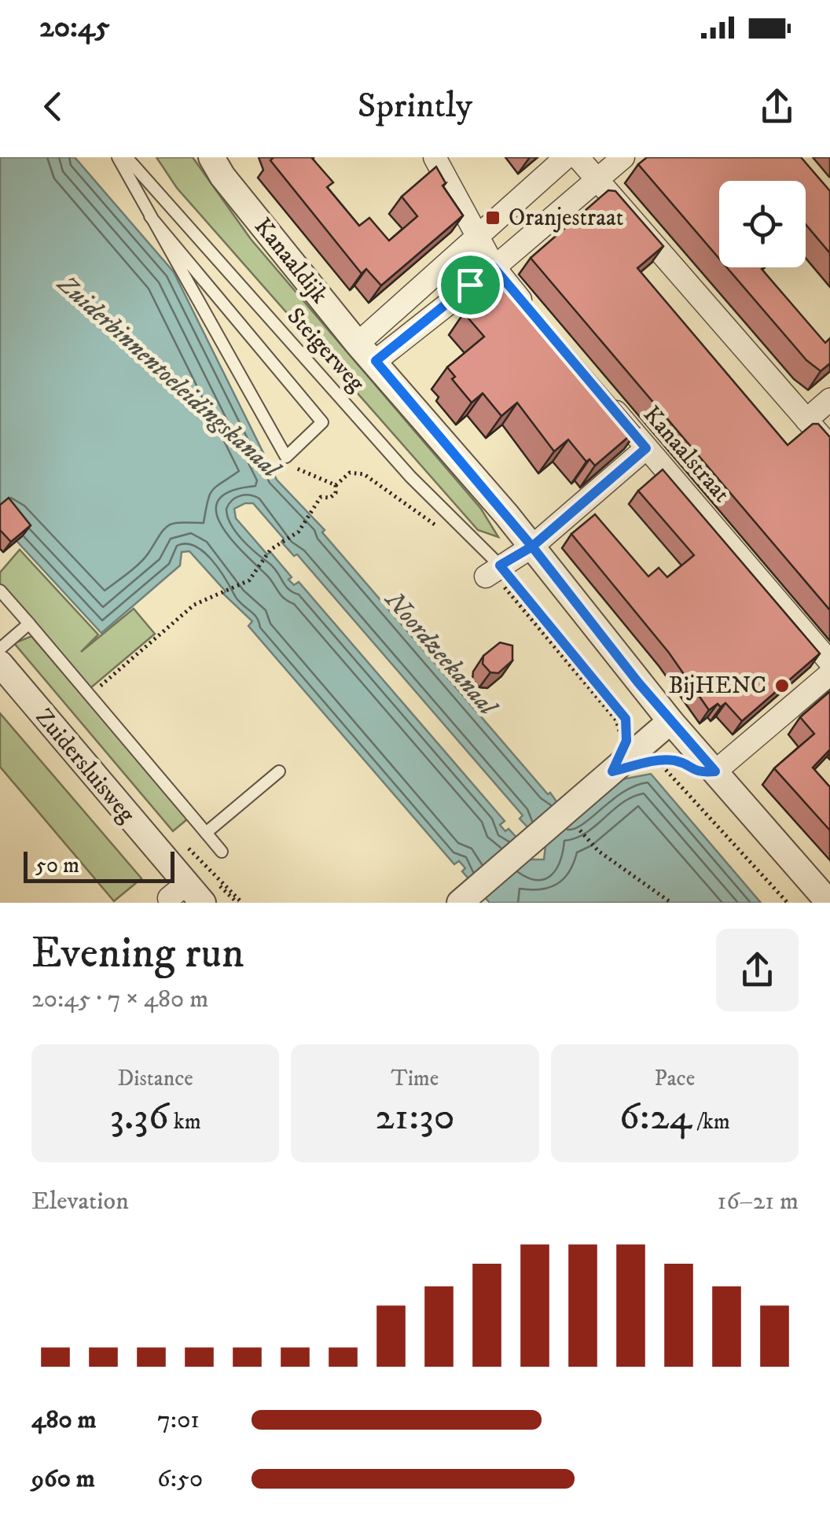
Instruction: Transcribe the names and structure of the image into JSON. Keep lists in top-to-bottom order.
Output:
{
  "streets": {
    "street": ["Kanaaldijk", "Kanaalstraat", "Zuidersluisweg"],
    "lane": ["Steigerweg"]
  },
  "water": ["Zuiderbinnentoeleidingskanaal", "Noordzeekanaal"],
  "places": {
    "transit": ["Oranjestraat"],
    "other": ["BijHENC"]
  },
  "scale_bar": "50 m",
  "page": {
    "status": "20:45",
    "header": "Sprintly",
    "scale": "50 m",
    "heading": ["Evening run", "20:45 · 7 × 480 m"],
    "stats": [
      ["Distance", "3.36 km"],
      ["Time", "21:30"],
      ["Pace", "6:24 /km"]
    ],
    "chart": ["Elevation", "16–21 m"],
    "list": [
      {
        "name": "480 m",
        "note": "7:01"
      },
      {
        "name": "960 m",
        "note": "6:50"
      }
    ]
  }
}
